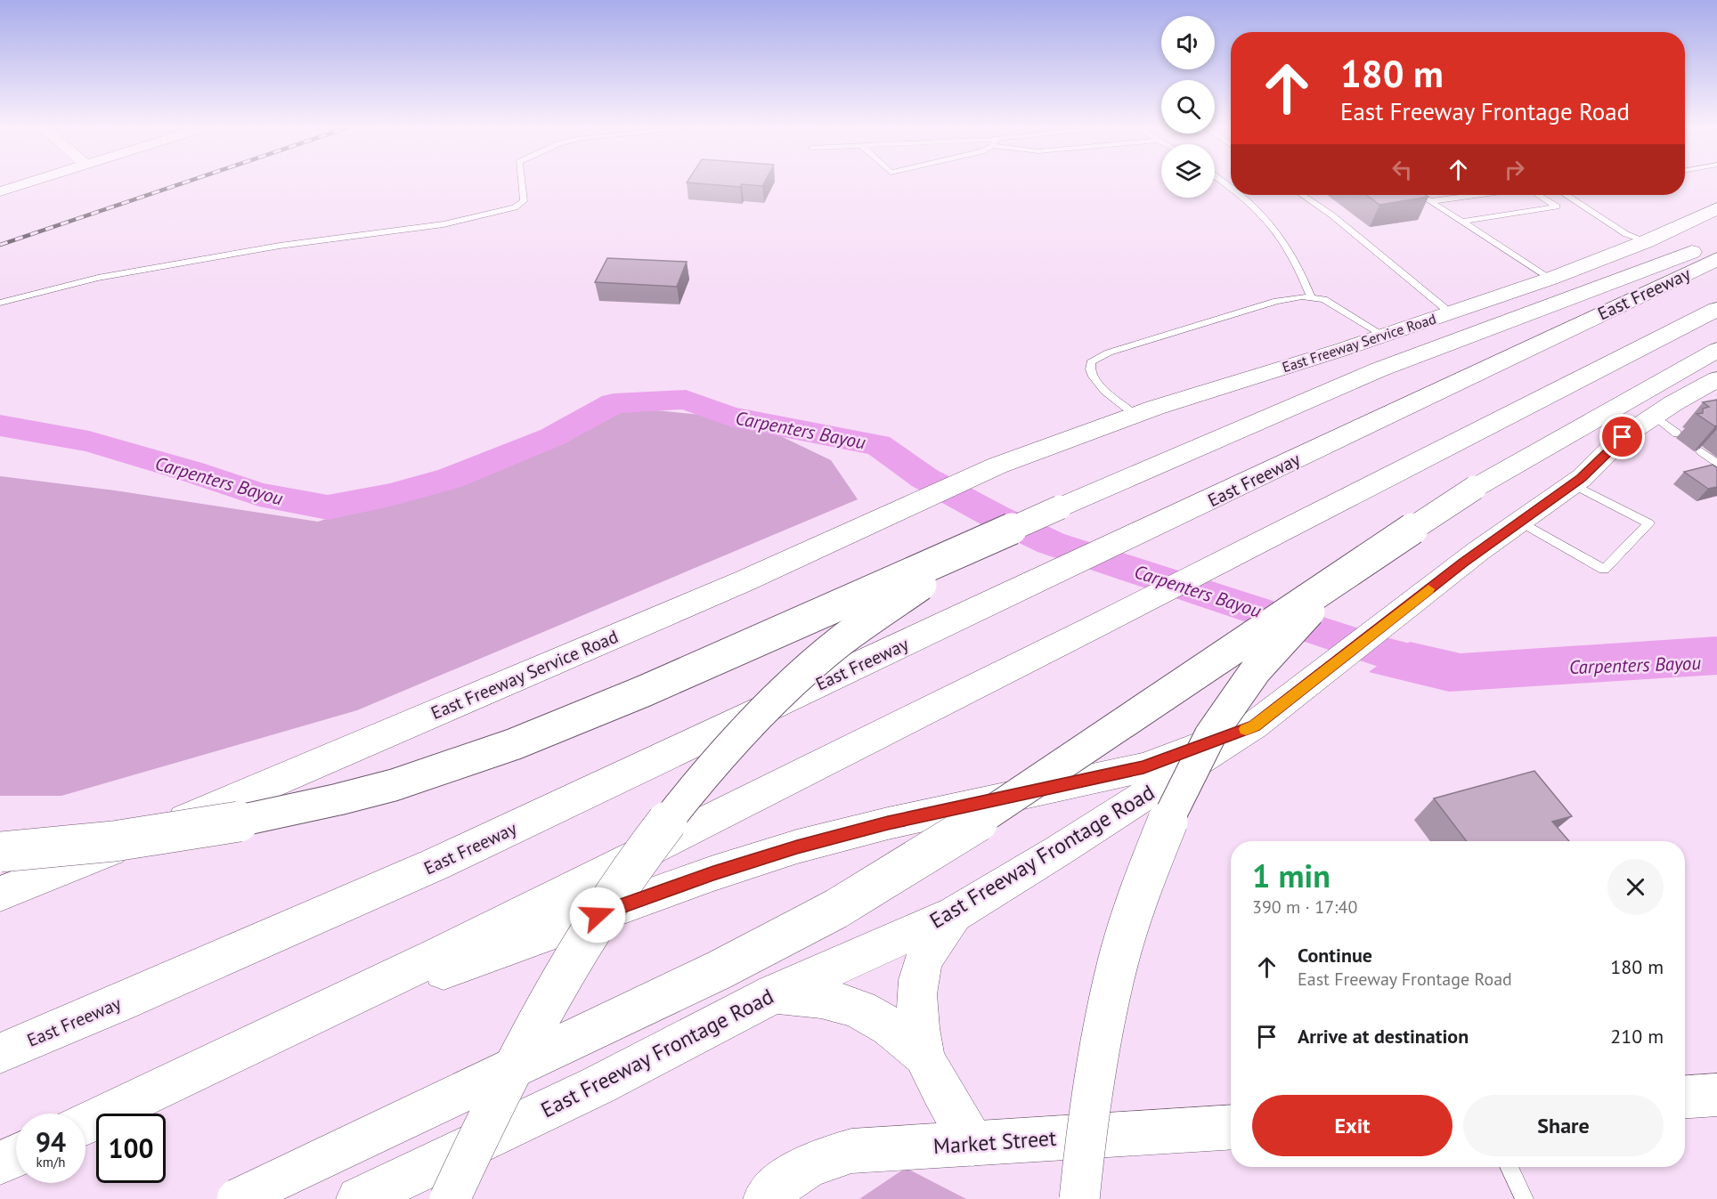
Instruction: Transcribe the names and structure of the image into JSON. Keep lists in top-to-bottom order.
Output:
{
  "streets": {
    "main road": [
      "East Freeway",
      "East Freeway Service Road",
      "East Freeway Frontage Road",
      "Market Street"
    ]
  },
  "water": ["Carpenters Bayou"],
  "page": {
    "turn": ["180 m", "East Freeway Frontage Road"],
    "heading": ["1 min", "390 m · 17:40"],
    "list": [
      {
        "name": "Continue",
        "note": "East Freeway Frontage Road",
        "value": "180 m"
      },
      {
        "name": "Arrive at destination",
        "value": "210 m"
      }
    ],
    "buttons": ["Exit", "Share"],
    "speed": "94 km/h",
    "limit": "100"
  }
}
